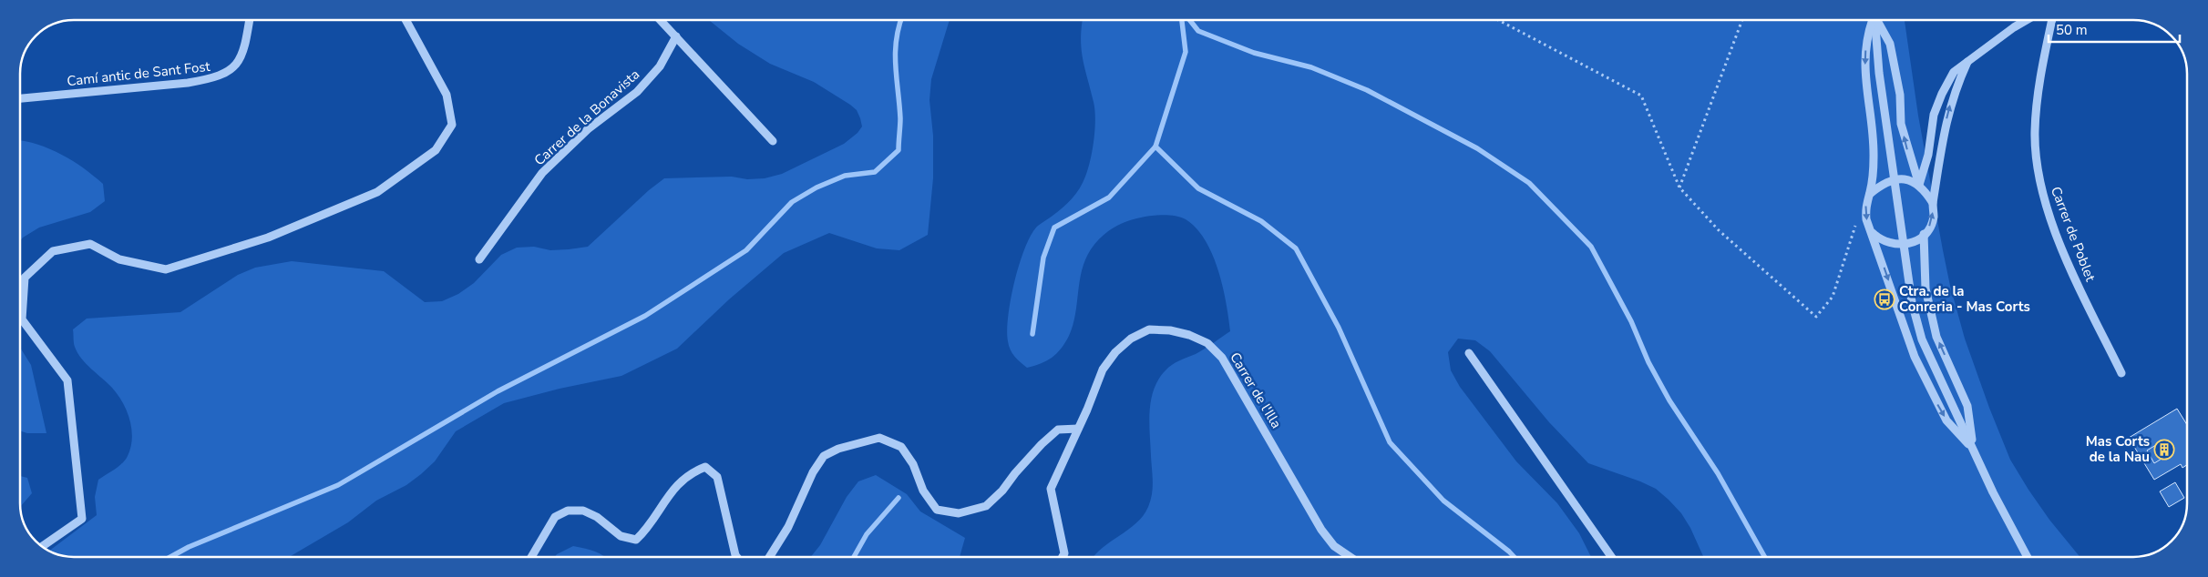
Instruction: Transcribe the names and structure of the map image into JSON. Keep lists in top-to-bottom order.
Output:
{
  "streets": {
    "street": [
      "Camí antic de Sant Fost",
      "Carrer de la Bonavista",
      "Carrer de Poblet",
      "Carrer de l'Illa"
    ]
  },
  "places": {
    "bus stop": ["Ctra. de la Conreria - Mas Corts"],
    "building": ["Mas Corts de la Nau"]
  },
  "scale_bar": "50 m"
}
